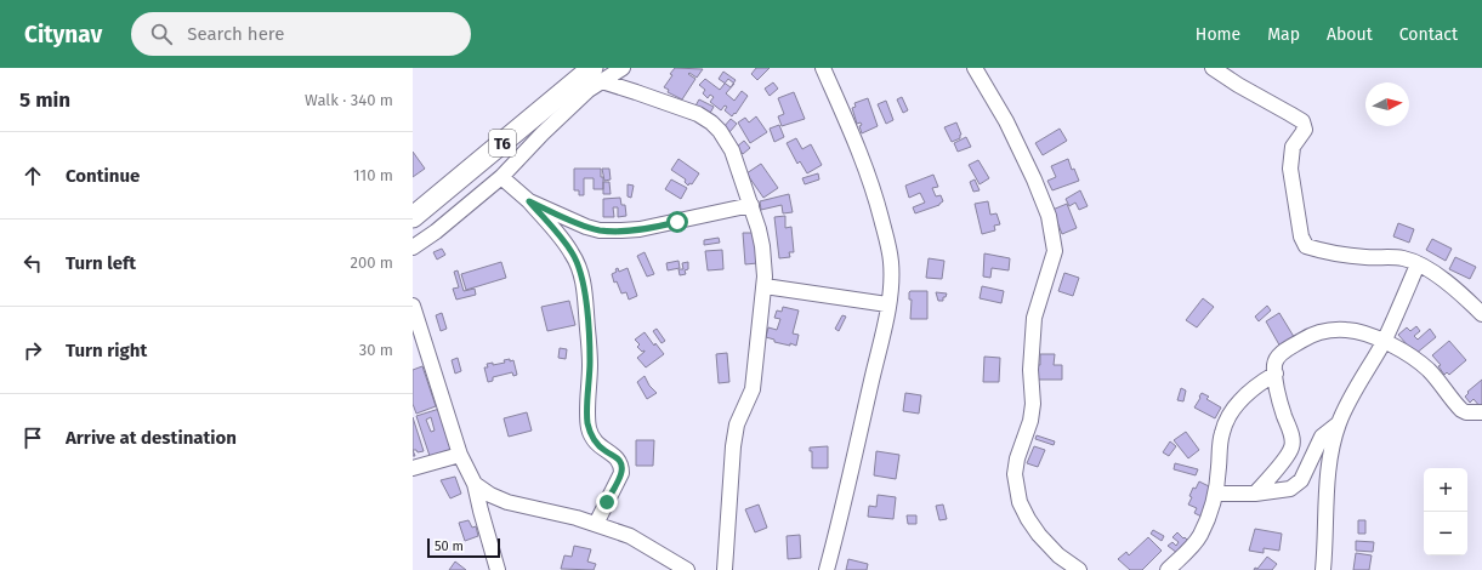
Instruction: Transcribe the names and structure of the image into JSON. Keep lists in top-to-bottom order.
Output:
{
  "streets": {
    "highway": ["T6"]
  },
  "scale_bar": "50 m",
  "north": "right",
  "page": {
    "header": "Citynav",
    "search": "Search here",
    "nav": [
      "Home",
      "Map",
      "About",
      "Contact"
    ],
    "heading": ["5 min", "Walk · 340 m"],
    "list": [
      ["Continue", "110 m"],
      ["Turn left", "200 m"],
      ["Turn right", "30 m"],
      "Arrive at destination"
    ],
    "map_buttons": ["+", "−"],
    "scale": "50 m"
  }
}
